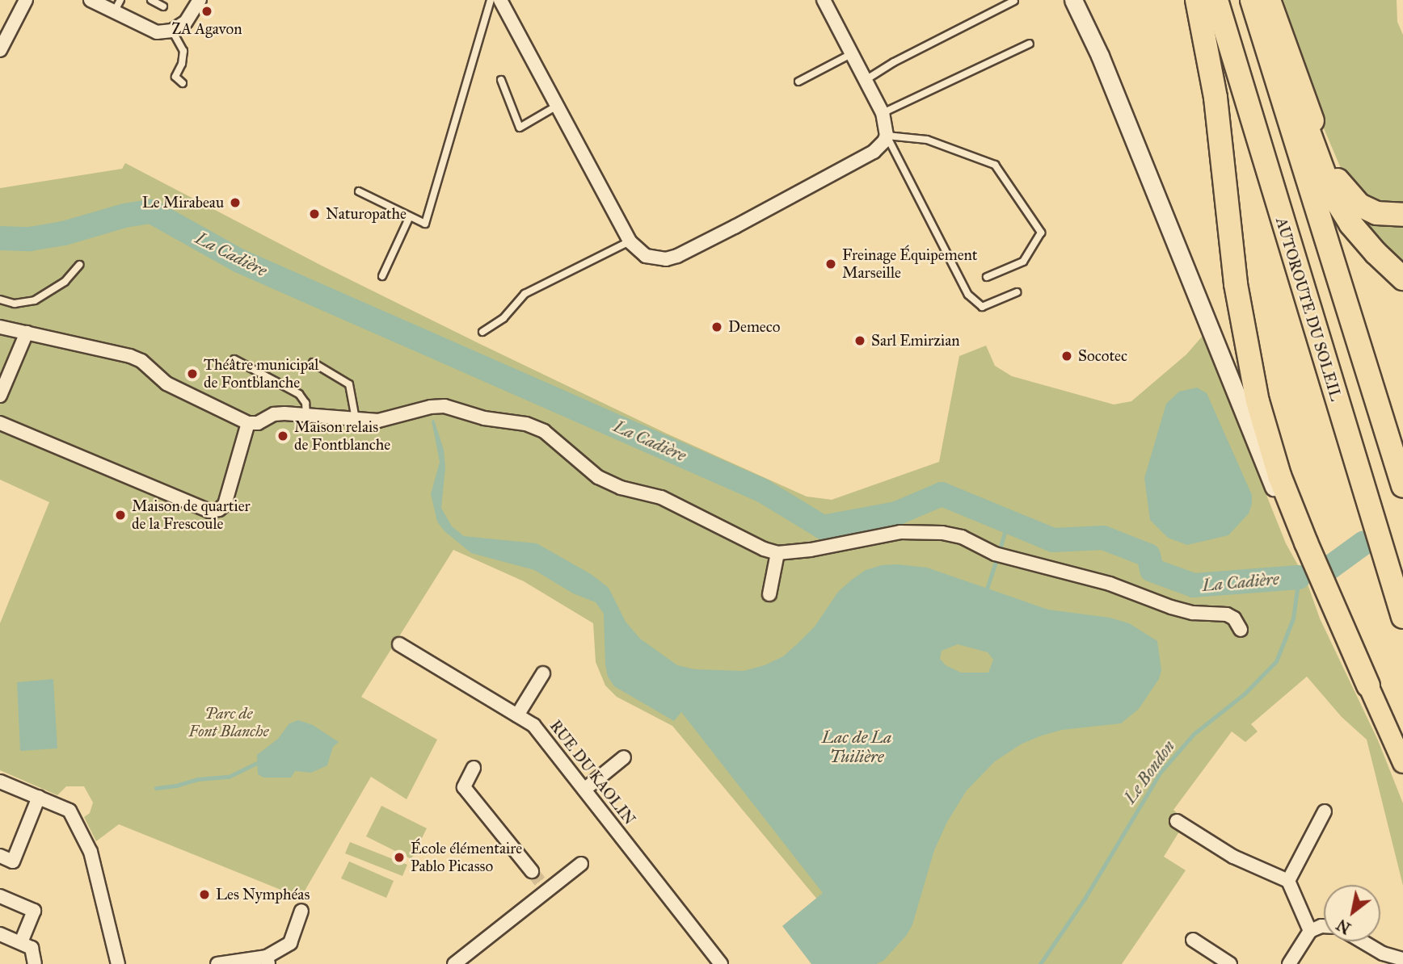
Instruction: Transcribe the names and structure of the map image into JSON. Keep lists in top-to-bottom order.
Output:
{
  "streets": {
    "highway": ["AUTOROUTE DU SOLEIL"],
    "street": ["RUE DU KAOLIN"]
  },
  "water": ["La Cadière", "Lac de La Tuilière", "Le Bondon"],
  "parks": ["Parc de Font Blanche"],
  "places": [
    "ZA Agavon",
    "Le Mirabeau",
    "Naturopathe",
    "Freinage Équipement Marseille",
    "Demeco",
    "Sarl Emirzian",
    "Socotec",
    "Théâtre municipal de Fontblanche",
    "Maison relais de Fontblanche",
    "Maison de quartier de la Frescoule",
    "École élémentaire Pablo Picasso",
    "Les Nymphéas"
  ],
  "north": "bottom left"
}
